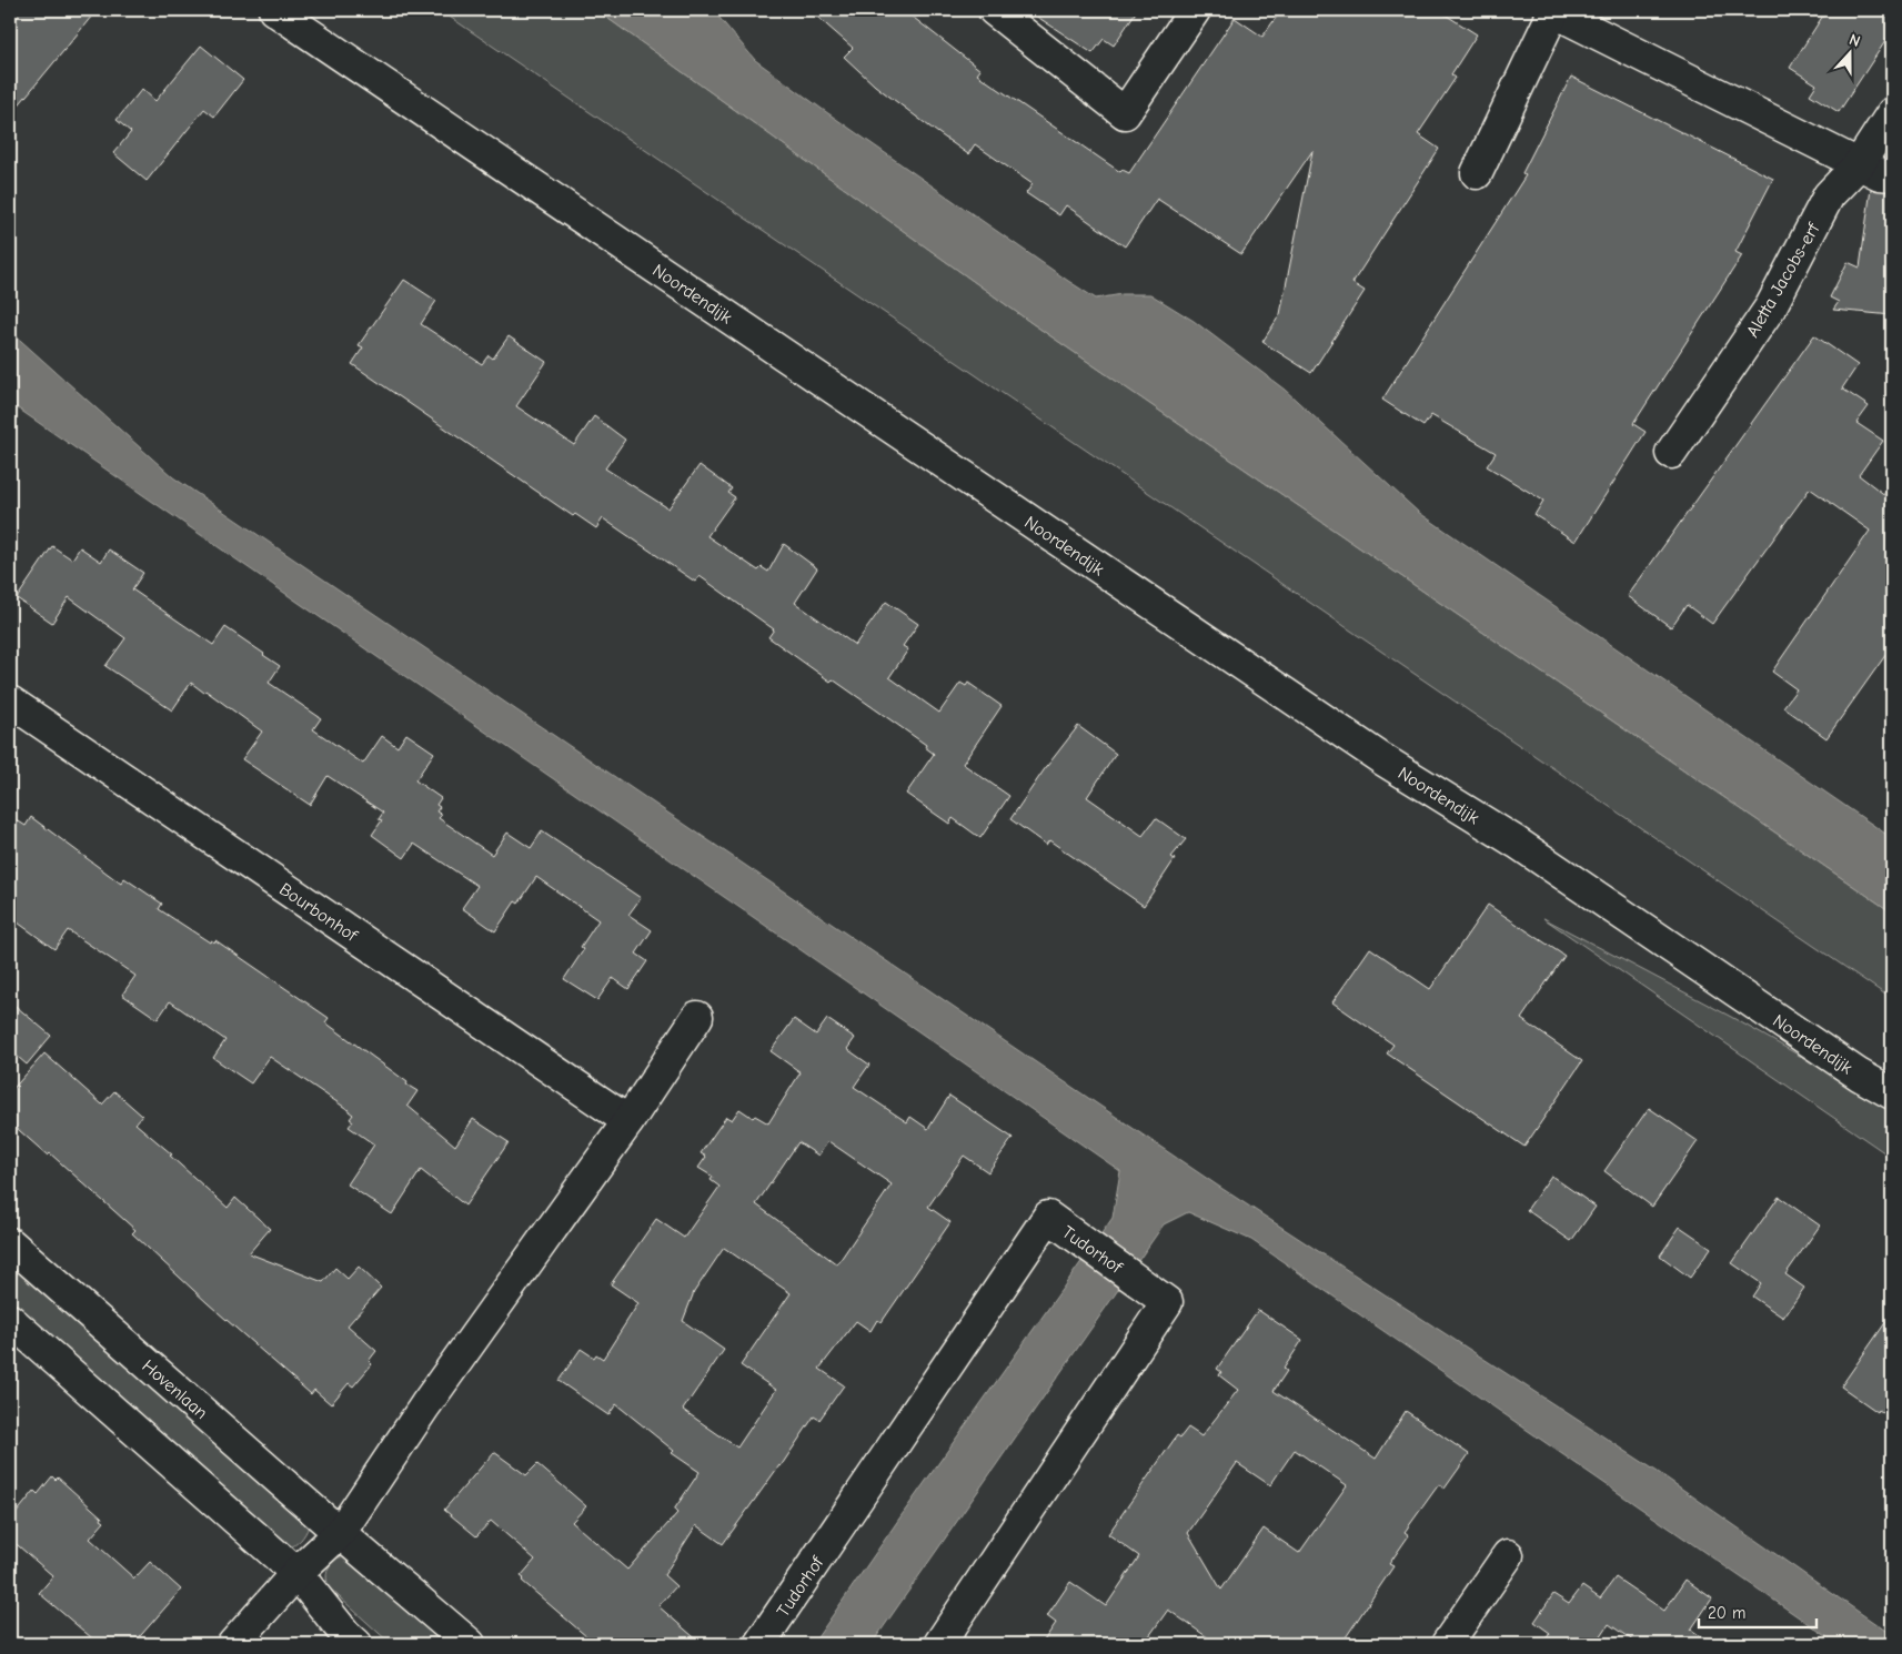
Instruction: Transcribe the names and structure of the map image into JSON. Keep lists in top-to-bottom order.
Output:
{
  "streets": {
    "street": [
      "Aletta Jacobs-erf",
      "Noordendijk",
      "Bourbonhof",
      "Tudorhof",
      "Hovenlaan"
    ]
  },
  "scale_bar": "20 m",
  "north": "top"
}
